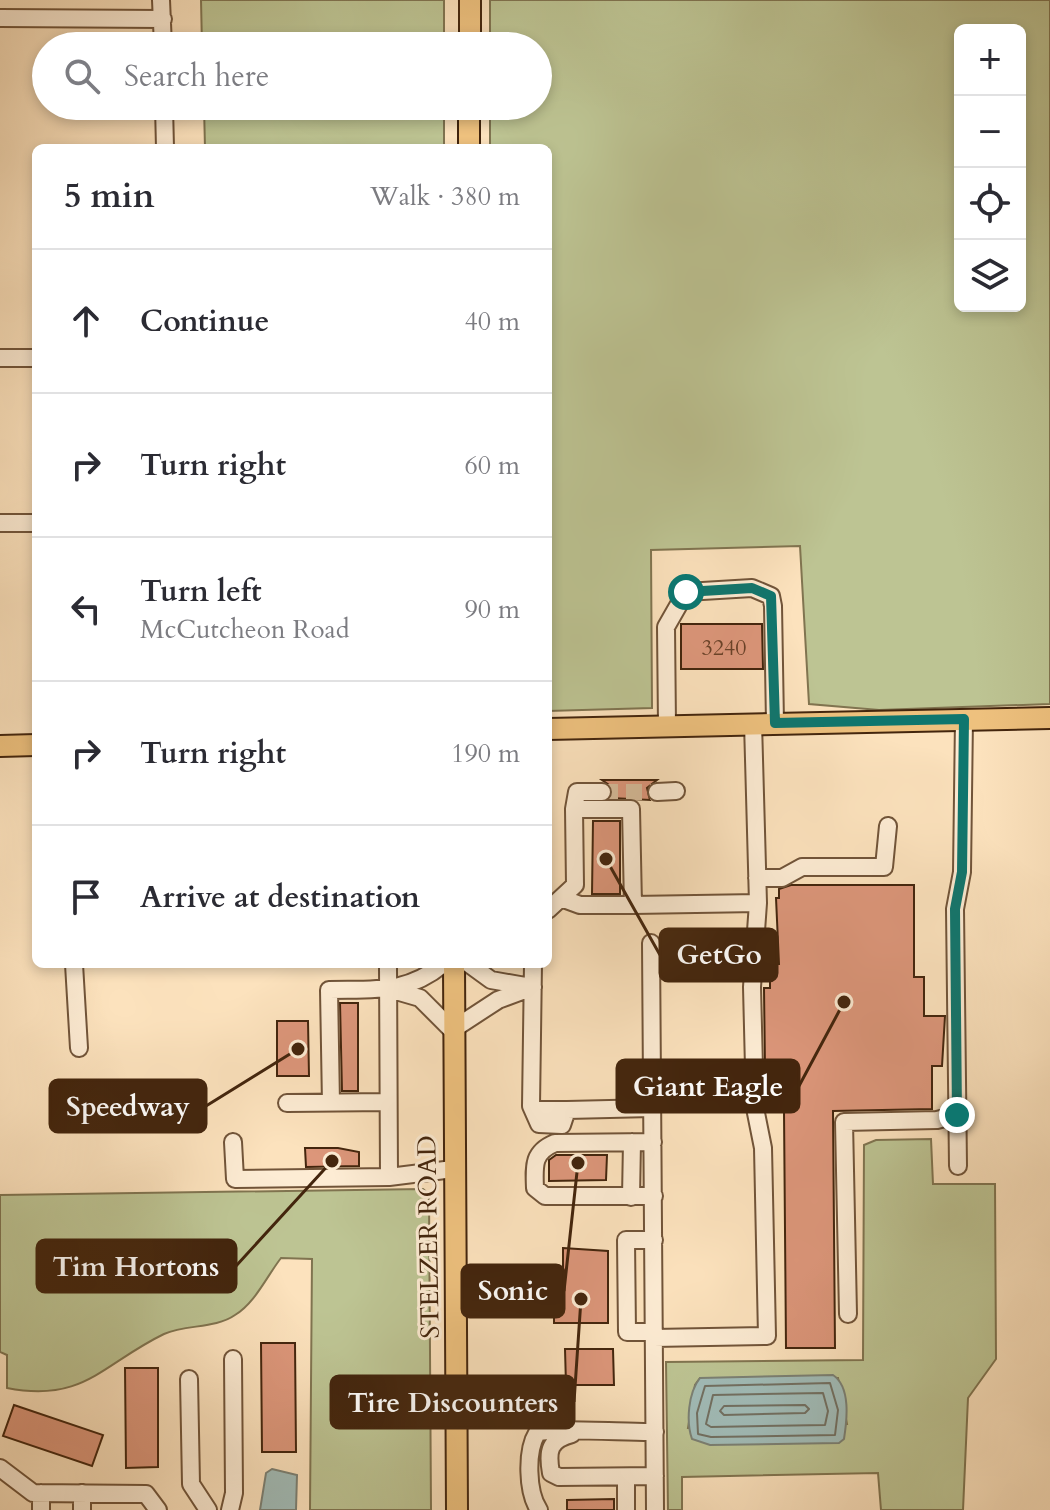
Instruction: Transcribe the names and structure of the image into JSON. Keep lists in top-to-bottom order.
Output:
{
  "streets": {
    "main road": ["STELZER ROAD"]
  },
  "places": [
    "GetGo",
    "Giant Eagle",
    "Speedway",
    "Tim Hortons",
    "Sonic",
    "Tire Discounters"
  ],
  "house_numbers": ["3240"],
  "page": {
    "map_buttons": ["+", "−"],
    "search": "Search here",
    "heading": ["5 min", "Walk · 380 m"],
    "list": [
      ["Continue", "40 m"],
      ["Turn right", "60 m"],
      ["Turn left", "McCutcheon Road", "90 m"],
      ["Turn right", "190 m"],
      "Arrive at destination"
    ]
  }
}
